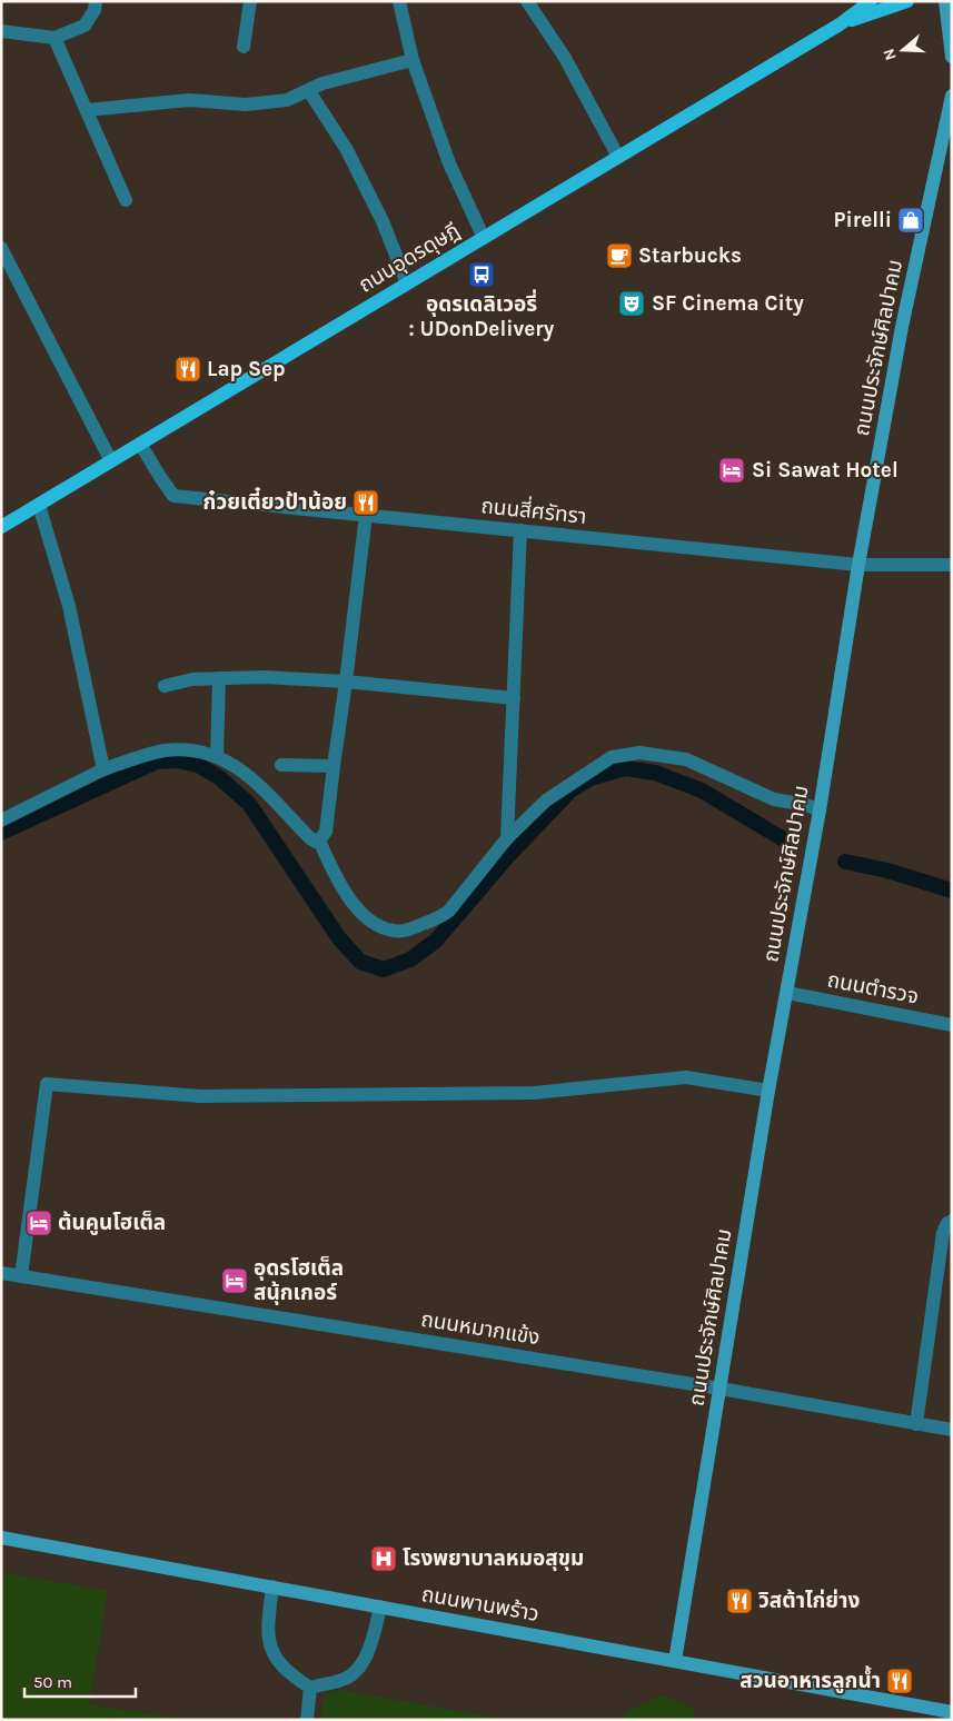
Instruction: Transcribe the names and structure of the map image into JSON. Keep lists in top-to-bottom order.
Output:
{
  "streets": {
    "main road": ["ถนนอุดรดุษฎี"],
    "street": [
      "ถนนประจักษ์ศิลปาคม",
      "ถนนสี่ศรัทรา",
      "ถนนตำรวจ",
      "ถนนหมากแข้ง",
      "ถนนพานพร้าว"
    ]
  },
  "crossings": [
    ["ถนนอุดรดุษฎี", "ถนนสี่ศรัทรา"],
    ["ถนนประจักษ์ศิลปาคม", "ถนนสี่ศรัทรา"],
    ["ถนนประจักษ์ศิลปาคม", "ถนนตำรวจ"],
    ["ถนนประจักษ์ศิลปาคม", "ถนนหมากแข้ง"],
    ["ถนนประจักษ์ศิลปาคม", "ถนนพานพร้าว"]
  ],
  "places": {
    "shop": ["Pirelli"],
    "cafe": ["Starbucks"],
    "bus stop": ["อุดรเดลิเวอรี่ : UDonDelivery"],
    "theatre": ["SF Cinema City"],
    "restaurant": [
      "Lap Sep",
      "ก๋วยเตี๋ยวป้าน้อย",
      "วิสต้าไก่ย่าง",
      "สวนอาหารลูกน้ำ"
    ],
    "hotel": ["Si Sawat Hotel", "ต้นคูนโฮเต็ล", "อุดรโฮเต็ล สนุ้กเกอร์"],
    "hospital": ["โรงพยาบาลหมอสุขุม"]
  },
  "scale_bar": "50 m",
  "north": "left"
}
